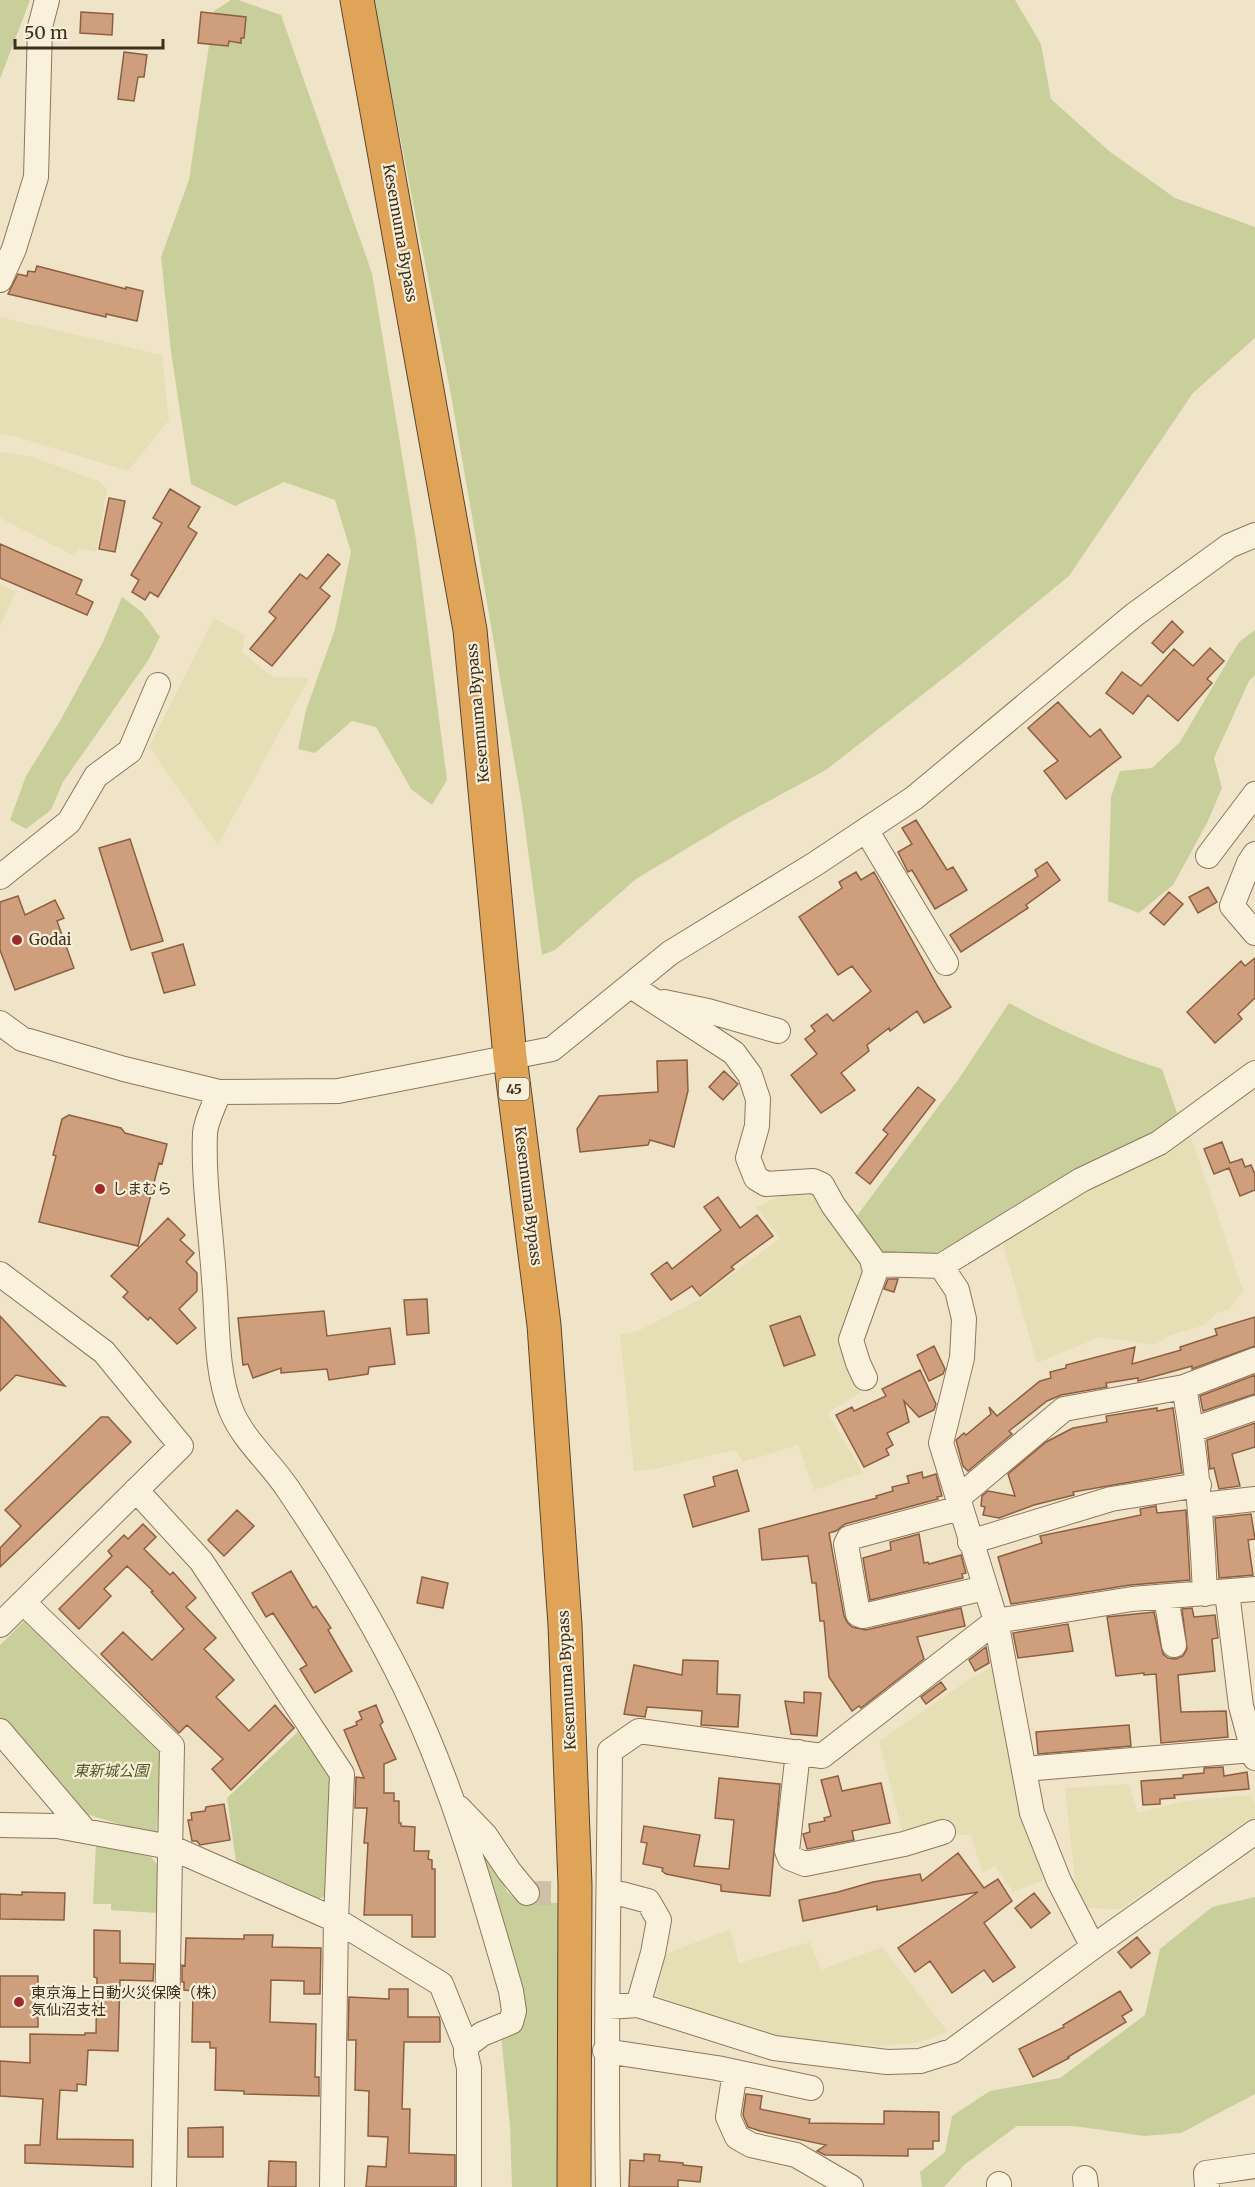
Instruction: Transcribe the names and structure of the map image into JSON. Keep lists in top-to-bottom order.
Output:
{
  "streets": {
    "highway": ["Kesennuma Bypass", "45"]
  },
  "parks": ["東新城公園"],
  "places": ["Godai", "しまむら", "東京海上日動火災保険（株） 気仙沼支社"],
  "scale_bar": "50 m"
}
